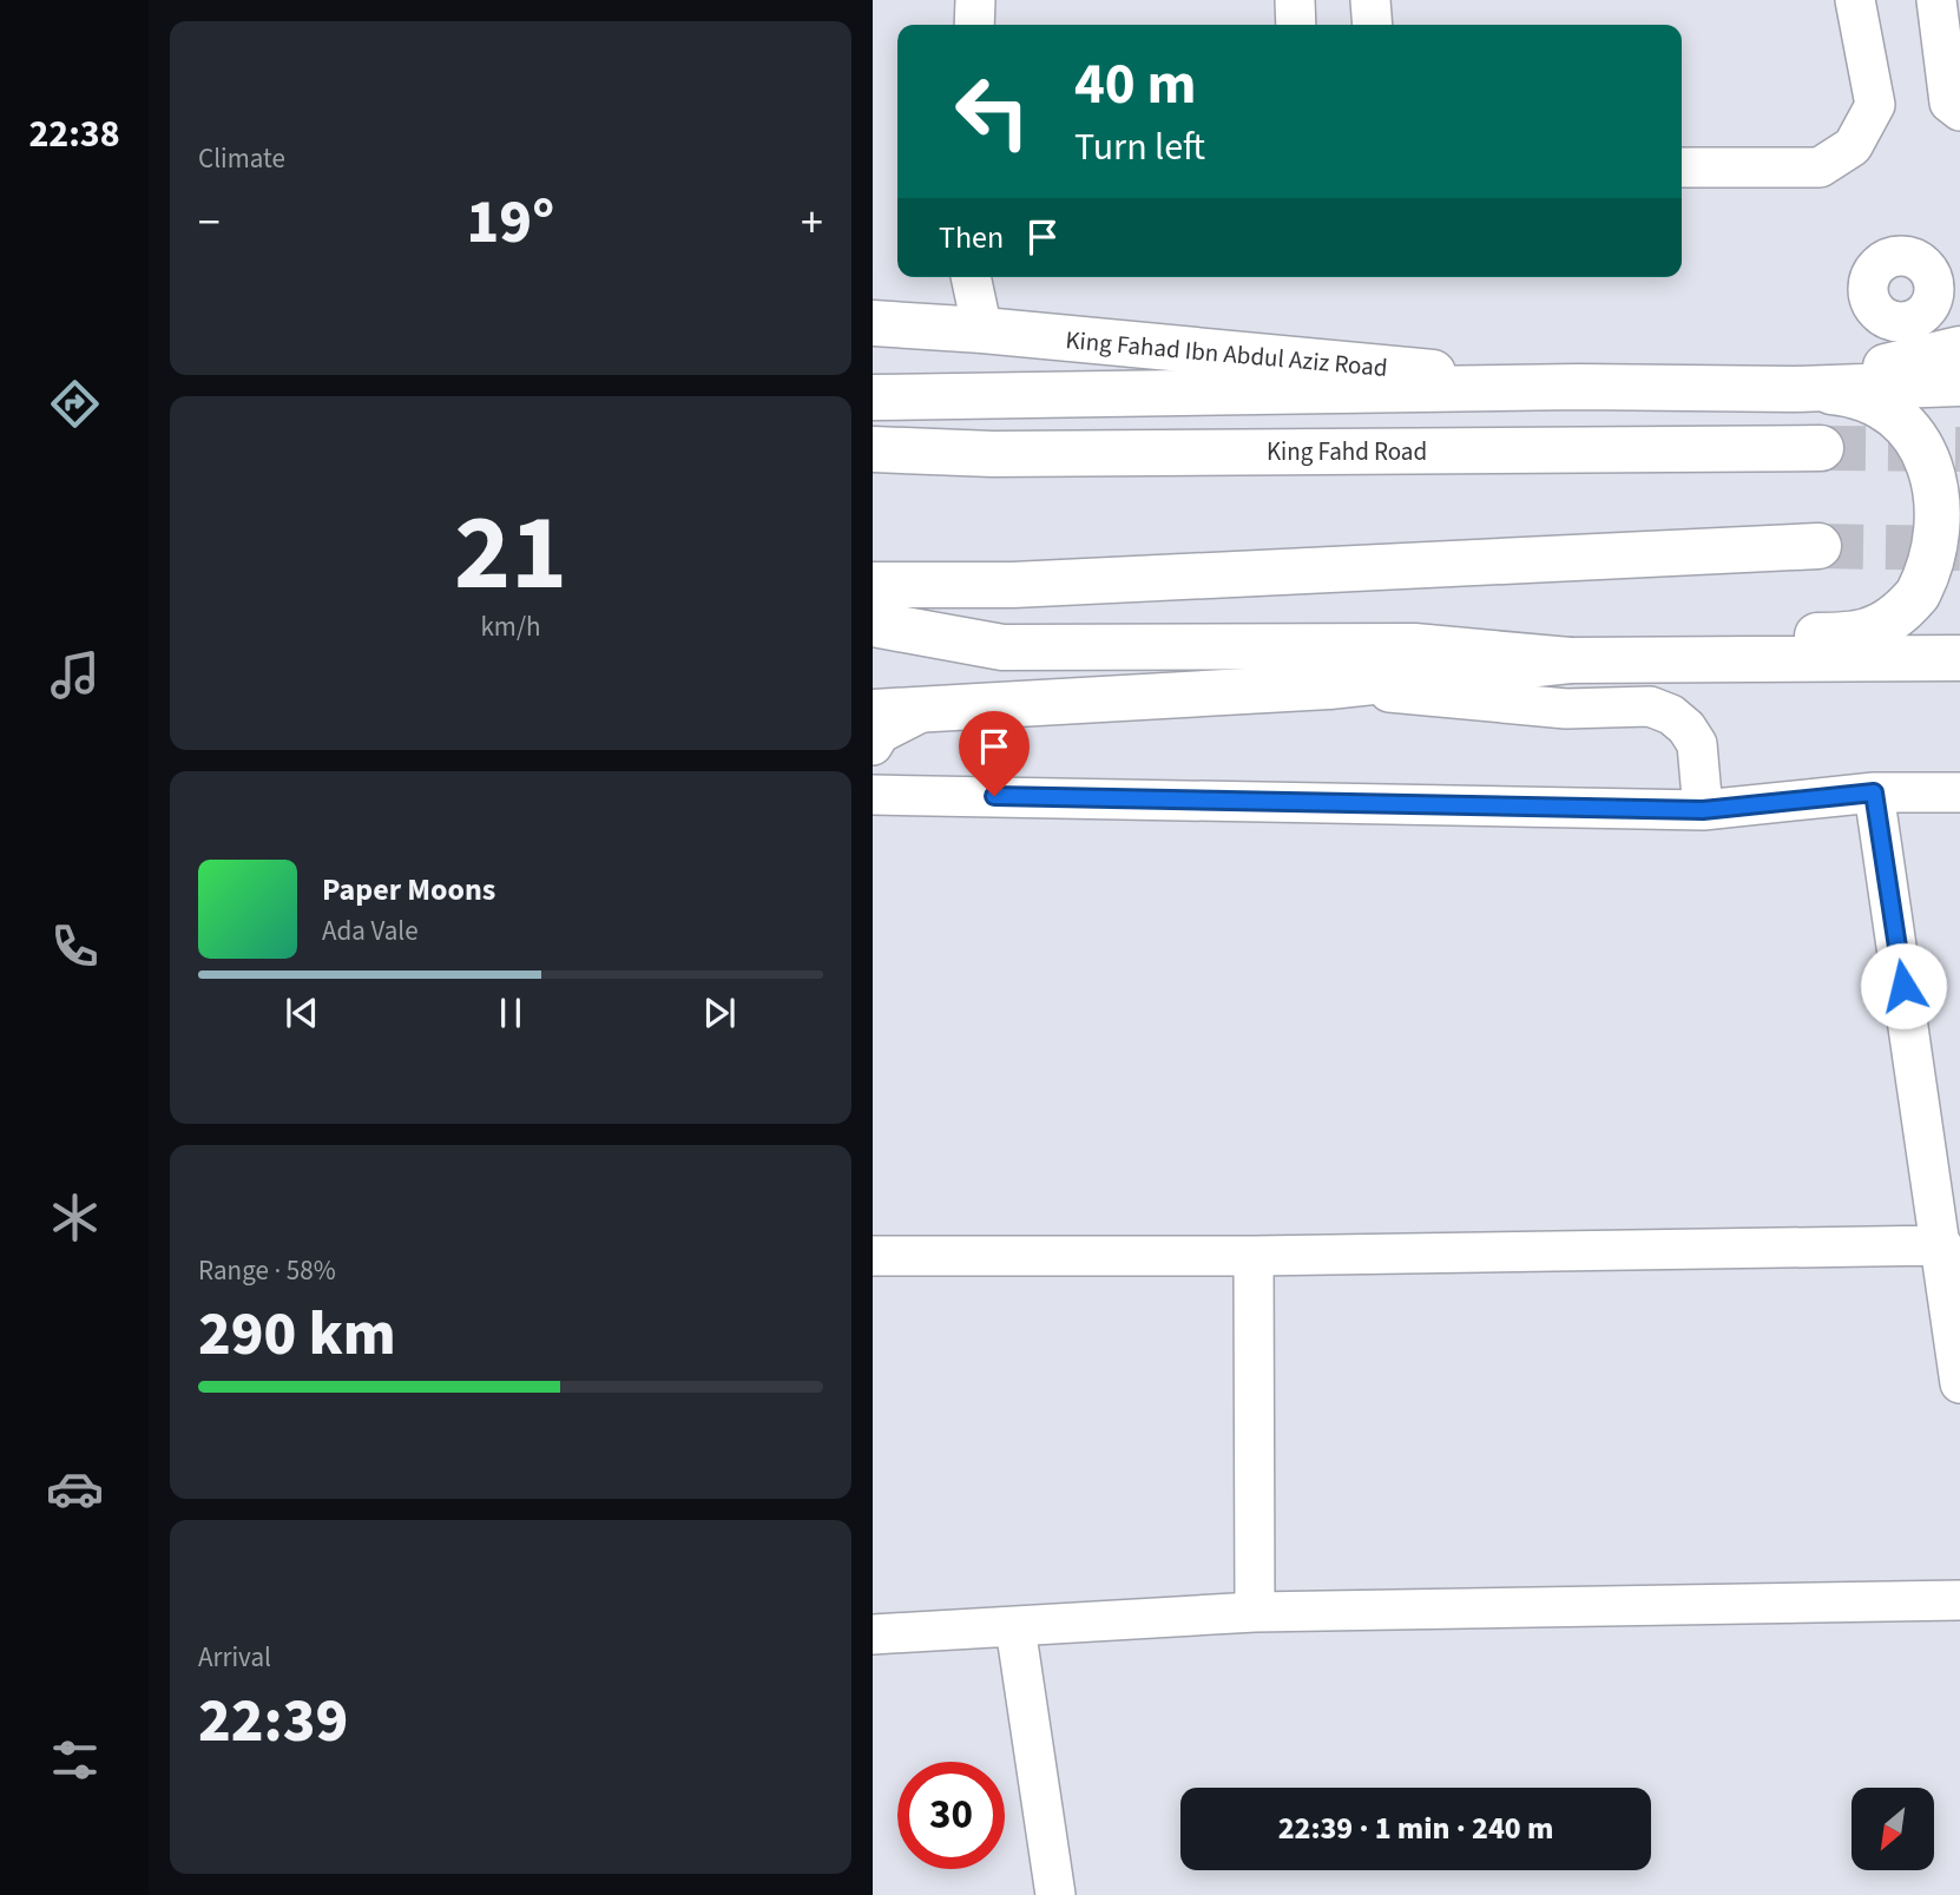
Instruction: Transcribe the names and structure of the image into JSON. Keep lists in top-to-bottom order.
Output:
{
  "streets": {
    "main road": ["King Fahad Ibn Abdul Aziz Road", "King Fahd Road"]
  },
  "north": "bottom left",
  "page": {
    "tabs": "22:38",
    "tile": [
      "Climate",
      ["21", "km/h"],
      ["Range · 58%", "290 km"],
      ["Arrival", "22:39"]
    ],
    "turn": ["40 m", "Turn left"],
    "heat": ["−", "19°", "+"],
    "then": "Then",
    "song": ["Paper Moons", "Ada Vale"],
    "limit": "30",
    "trip": "22:39 · 1 min · 240 m"
  }
}
